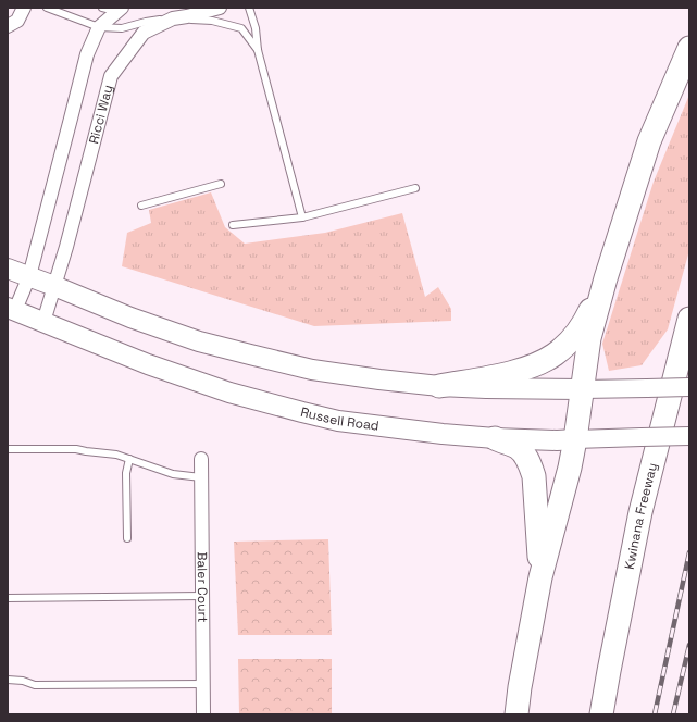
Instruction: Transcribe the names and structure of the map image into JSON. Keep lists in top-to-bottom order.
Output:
{
  "streets": {
    "highway": ["Kwinana Freeway"],
    "main road": ["Russell Road"],
    "street": ["Ricci Way", "Baler Court"]
  },
  "crossings": [
    ["Ricci Way", "Russell Road"]
  ]
}
